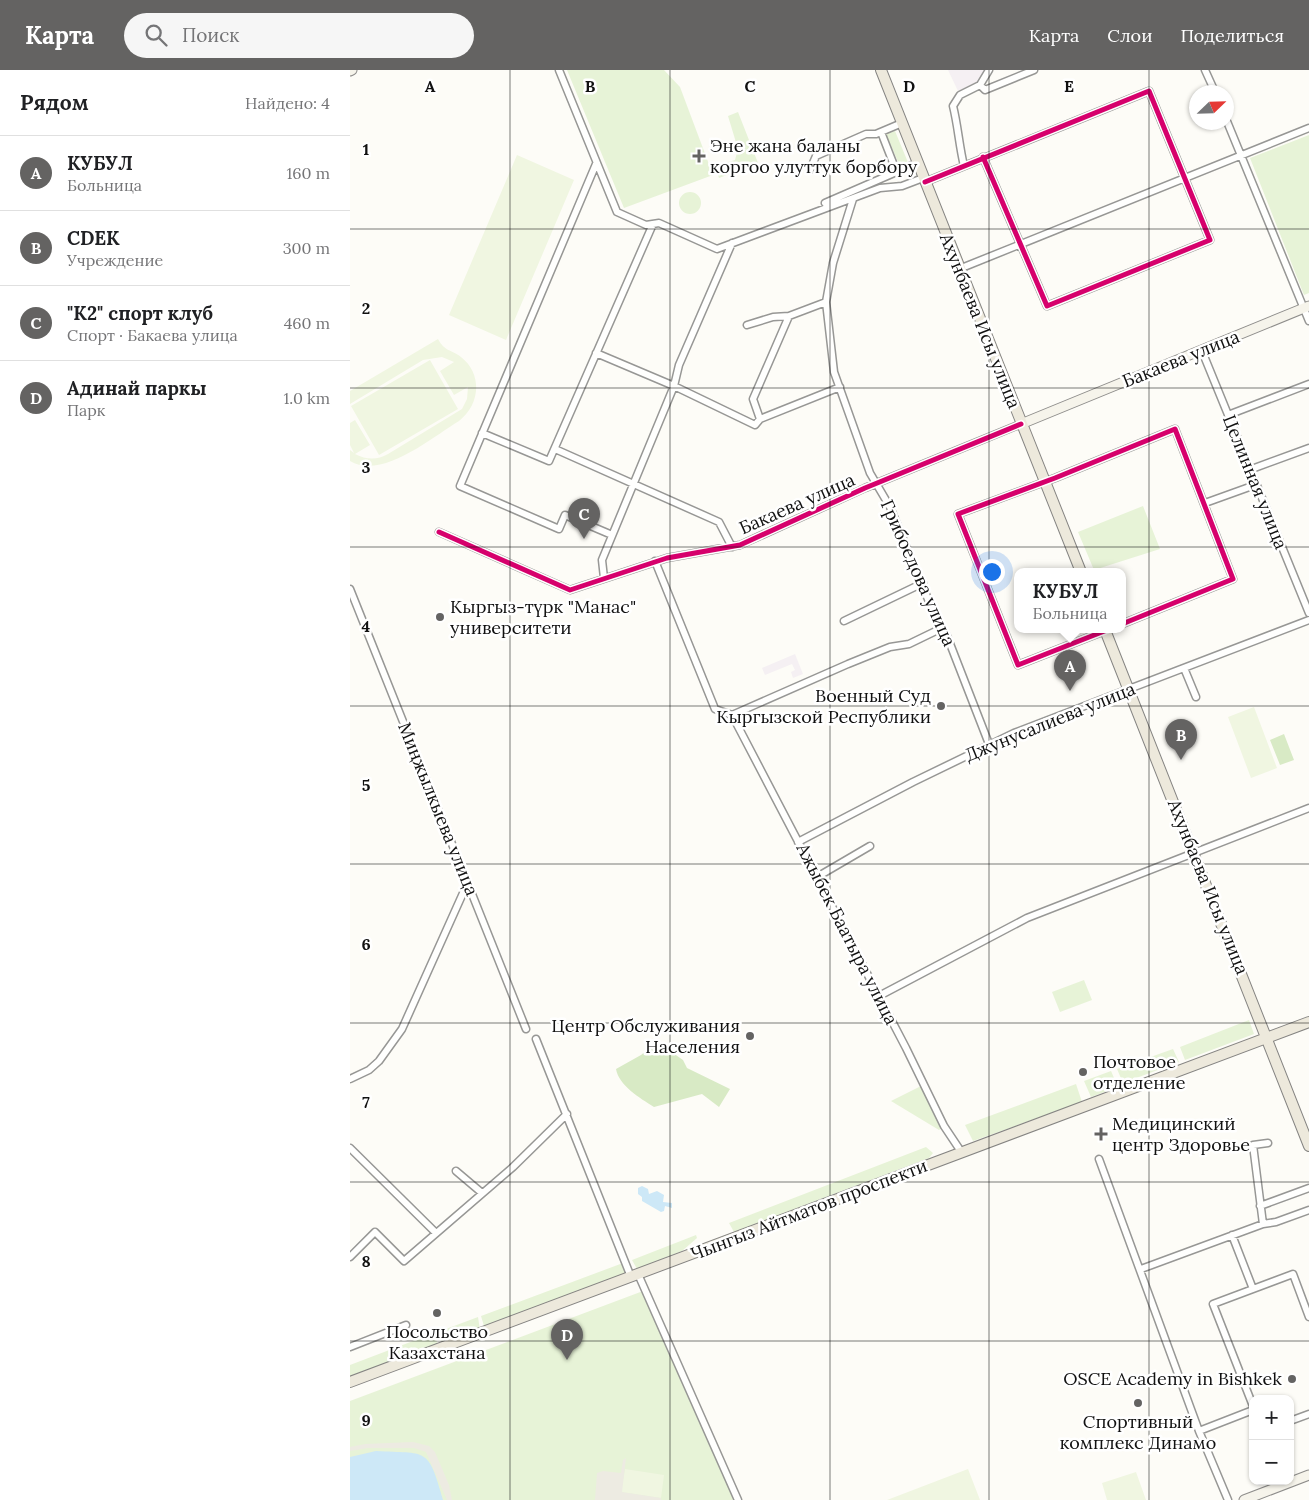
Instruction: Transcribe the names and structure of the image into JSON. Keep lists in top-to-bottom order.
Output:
{
  "streets": {
    "main road": ["Ахунбаева Исы улица", "Бакаева улица", "Чынгыз Айтматов проспекти"],
    "street": [
      "Целинная улица",
      "Грибоедова улица",
      "Джунусалиева улица",
      "Миңжылкыева улица",
      "Ажыбек Баатыра улица"
    ]
  },
  "crossings": [
    ["Ахунбаева Исы улица", "Бакаева улица"],
    ["Ахунбаева Исы улица", "Джунусалиева улица"],
    ["Ахунбаева Исы улица", "Чынгыз Айтматов проспекти"],
    ["Бакаева улица", "Целинная улица"],
    ["Бакаева улица", "Грибоедова улица"],
    ["Грибоедова улица", "Джунусалиева улица"],
    ["Джунусалиева улица", "Ажыбек Баатыра улица"],
    ["Ажыбек Баатыра улица", "Чынгыз Айтматов проспекти"]
  ],
  "places": {
    "health": ["Эне жана баланы коргоо улуттук борбору", "Медицинский центр Здоровье"],
    "other": [
      "Кыргыз-түрк \"Манас\" университети",
      "Военный Суд Кыргызской Республики",
      "Центр Обслуживания Населения",
      "Почтовое отделение",
      "Посольство Казахстана",
      "OSCE Academy in Bishkek",
      "Спортивный комплекс Динамо"
    ]
  },
  "north": "top right",
  "page": {
    "header": "Карта",
    "search": "Поиск",
    "nav": ["Карта", "Слои", "Поделиться"],
    "heading": ["Рядом", "Найдено: 4"],
    "list": [
      {
        "mark": "A",
        "name": "КУБУЛ",
        "note": "Больница",
        "value": "160 m"
      },
      {
        "mark": "B",
        "name": "CDEK",
        "note": "Учреждение",
        "value": "300 m"
      },
      {
        "mark": "C",
        "name": "\"К2\" спорт клуб",
        "note": "Спорт · Бакаева улица",
        "value": "460 m"
      },
      {
        "mark": "D",
        "name": "Адинай паркы",
        "note": "Парк",
        "value": "1.0 km"
      }
    ],
    "pins": [
      "C",
      "A",
      "B",
      "D"
    ],
    "popup": ["КУБУЛ", "Больница"],
    "map_buttons": ["+", "−"]
  },
  "grid": {
    "columns": [
      "A",
      "B",
      "C",
      "D",
      "E"
    ],
    "rows": [
      "1",
      "2",
      "3",
      "4",
      "5",
      "6",
      "7",
      "8",
      "9"
    ]
  }
}
